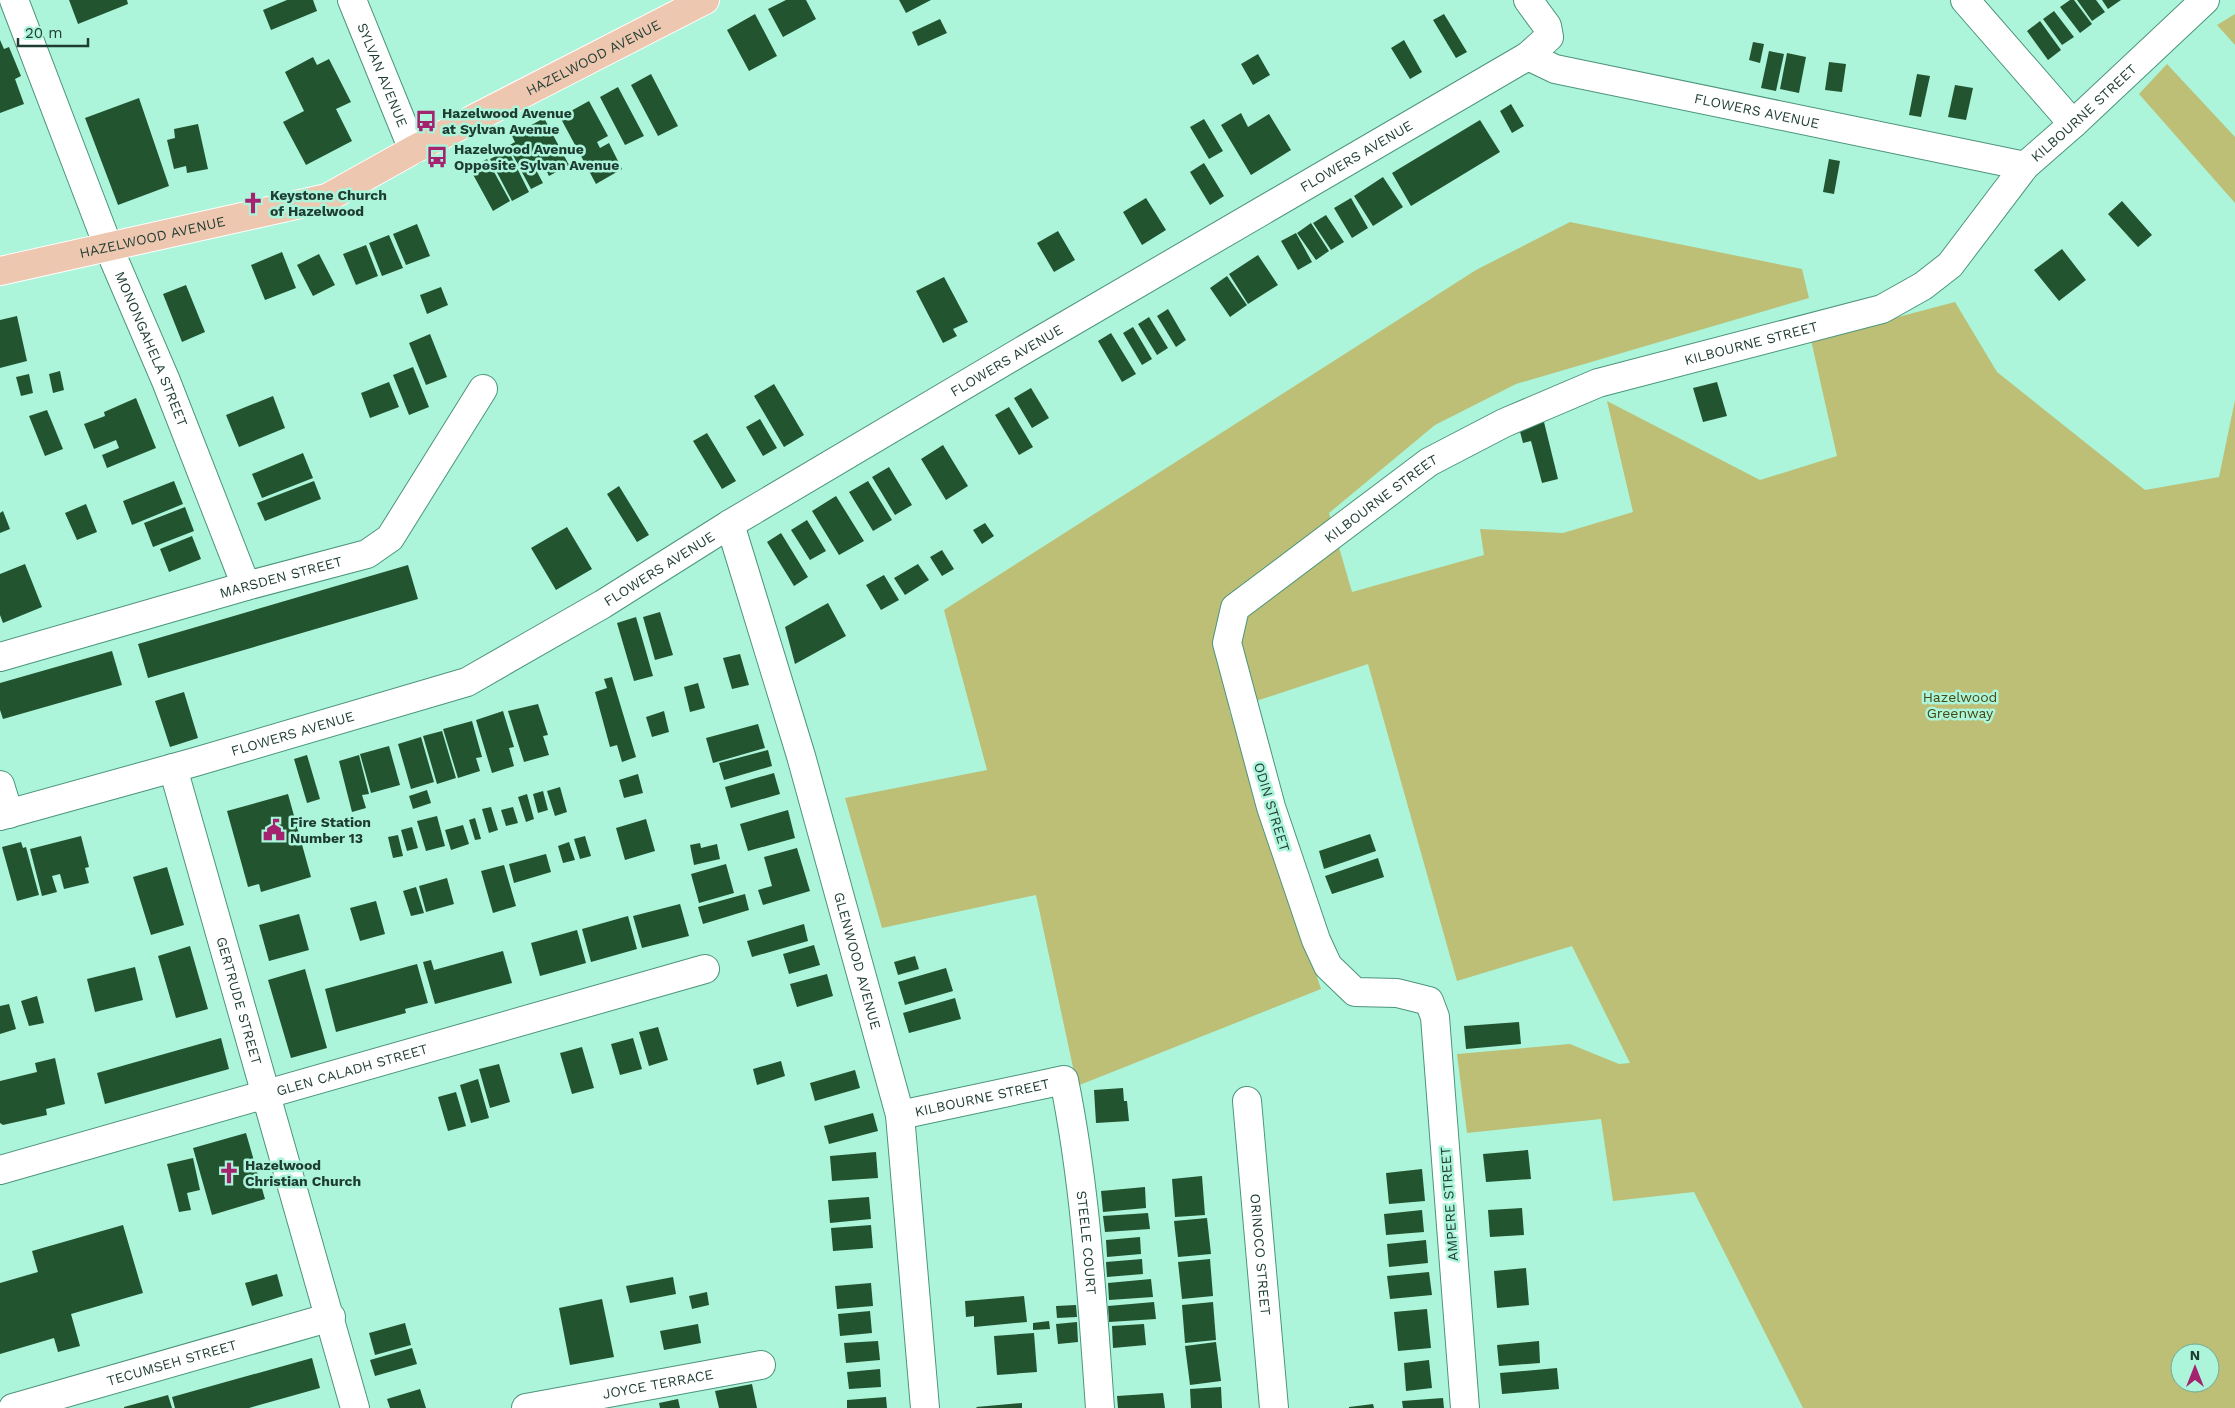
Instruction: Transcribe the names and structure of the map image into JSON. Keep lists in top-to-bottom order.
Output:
{
  "streets": {
    "main road": ["HAZELWOOD AVENUE"],
    "street": [
      "SYLVAN AVENUE",
      "FLOWERS AVENUE",
      "KILBOURNE STREET",
      "MONONGAHELA STREET",
      "MARSDEN STREET",
      "ODIN STREET",
      "GLENWOOD AVENUE",
      "GERTRUDE STREET",
      "GLEN CALADH STREET",
      "AMPERE STREET",
      "STEELE COURT",
      "ORINOCO STREET",
      "TECUMSEH STREET",
      "JOYCE TERRACE"
    ]
  },
  "crossings": [
    ["HAZELWOOD AVENUE", "SYLVAN AVENUE"],
    ["HAZELWOOD AVENUE", "MONONGAHELA STREET"],
    ["FLOWERS AVENUE", "KILBOURNE STREET"],
    ["FLOWERS AVENUE", "GLENWOOD AVENUE"],
    ["FLOWERS AVENUE", "GERTRUDE STREET"],
    ["KILBOURNE STREET", "ODIN STREET"],
    ["KILBOURNE STREET", "GLENWOOD AVENUE"],
    ["KILBOURNE STREET", "STEELE COURT"],
    ["MONONGAHELA STREET", "MARSDEN STREET"],
    ["ODIN STREET", "AMPERE STREET"],
    ["GERTRUDE STREET", "GLEN CALADH STREET"],
    ["GERTRUDE STREET", "TECUMSEH STREET"]
  ],
  "parks": ["Hazelwood Greenway"],
  "places": {
    "bus stop": ["Hazelwood Avenue at Sylvan Avenue", "Hazelwood Avenue Opposite Sylvan Avenue"],
    "church": ["Keystone Church of Hazelwood", "Hazelwood Christian Church"],
    "public building": ["Fire Station Number 13"]
  },
  "scale_bar": "20 m",
  "north": "top"
}
